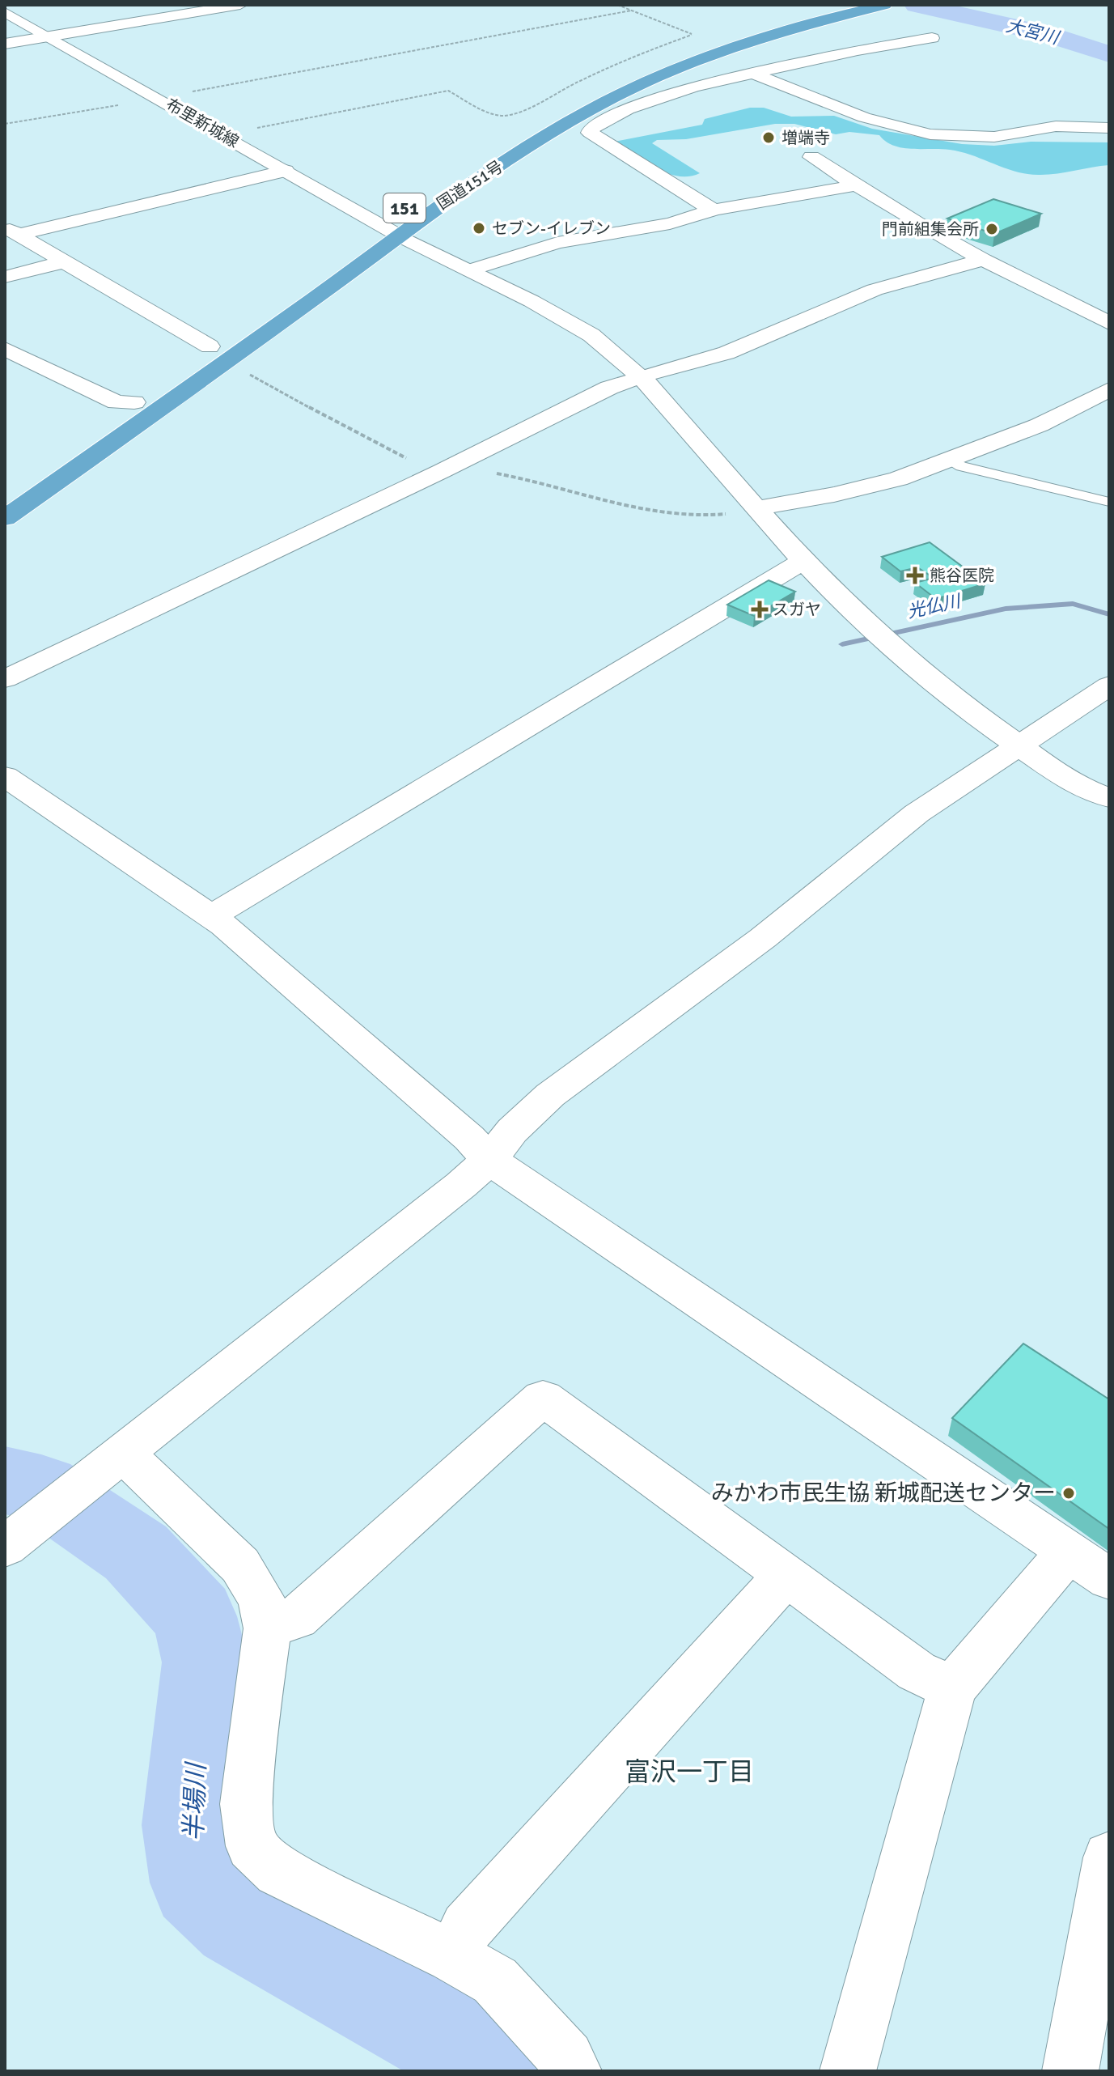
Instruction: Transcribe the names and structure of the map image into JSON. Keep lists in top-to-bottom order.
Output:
{
  "streets": {
    "highway": ["国道151号", "151"],
    "street": ["布里新城線"]
  },
  "crossings": [
    ["布里新城線", "国道151号"]
  ],
  "districts": ["富沢一丁目"],
  "water": ["大宮川", "光仏川", "半場川"],
  "places": {
    "other": [
      "増端寺",
      "セブン-イレブン",
      "門前組集会所",
      "みかわ市民生協 新城配送センター"
    ],
    "health": ["熊谷医院", "スガヤ"]
  }
}
